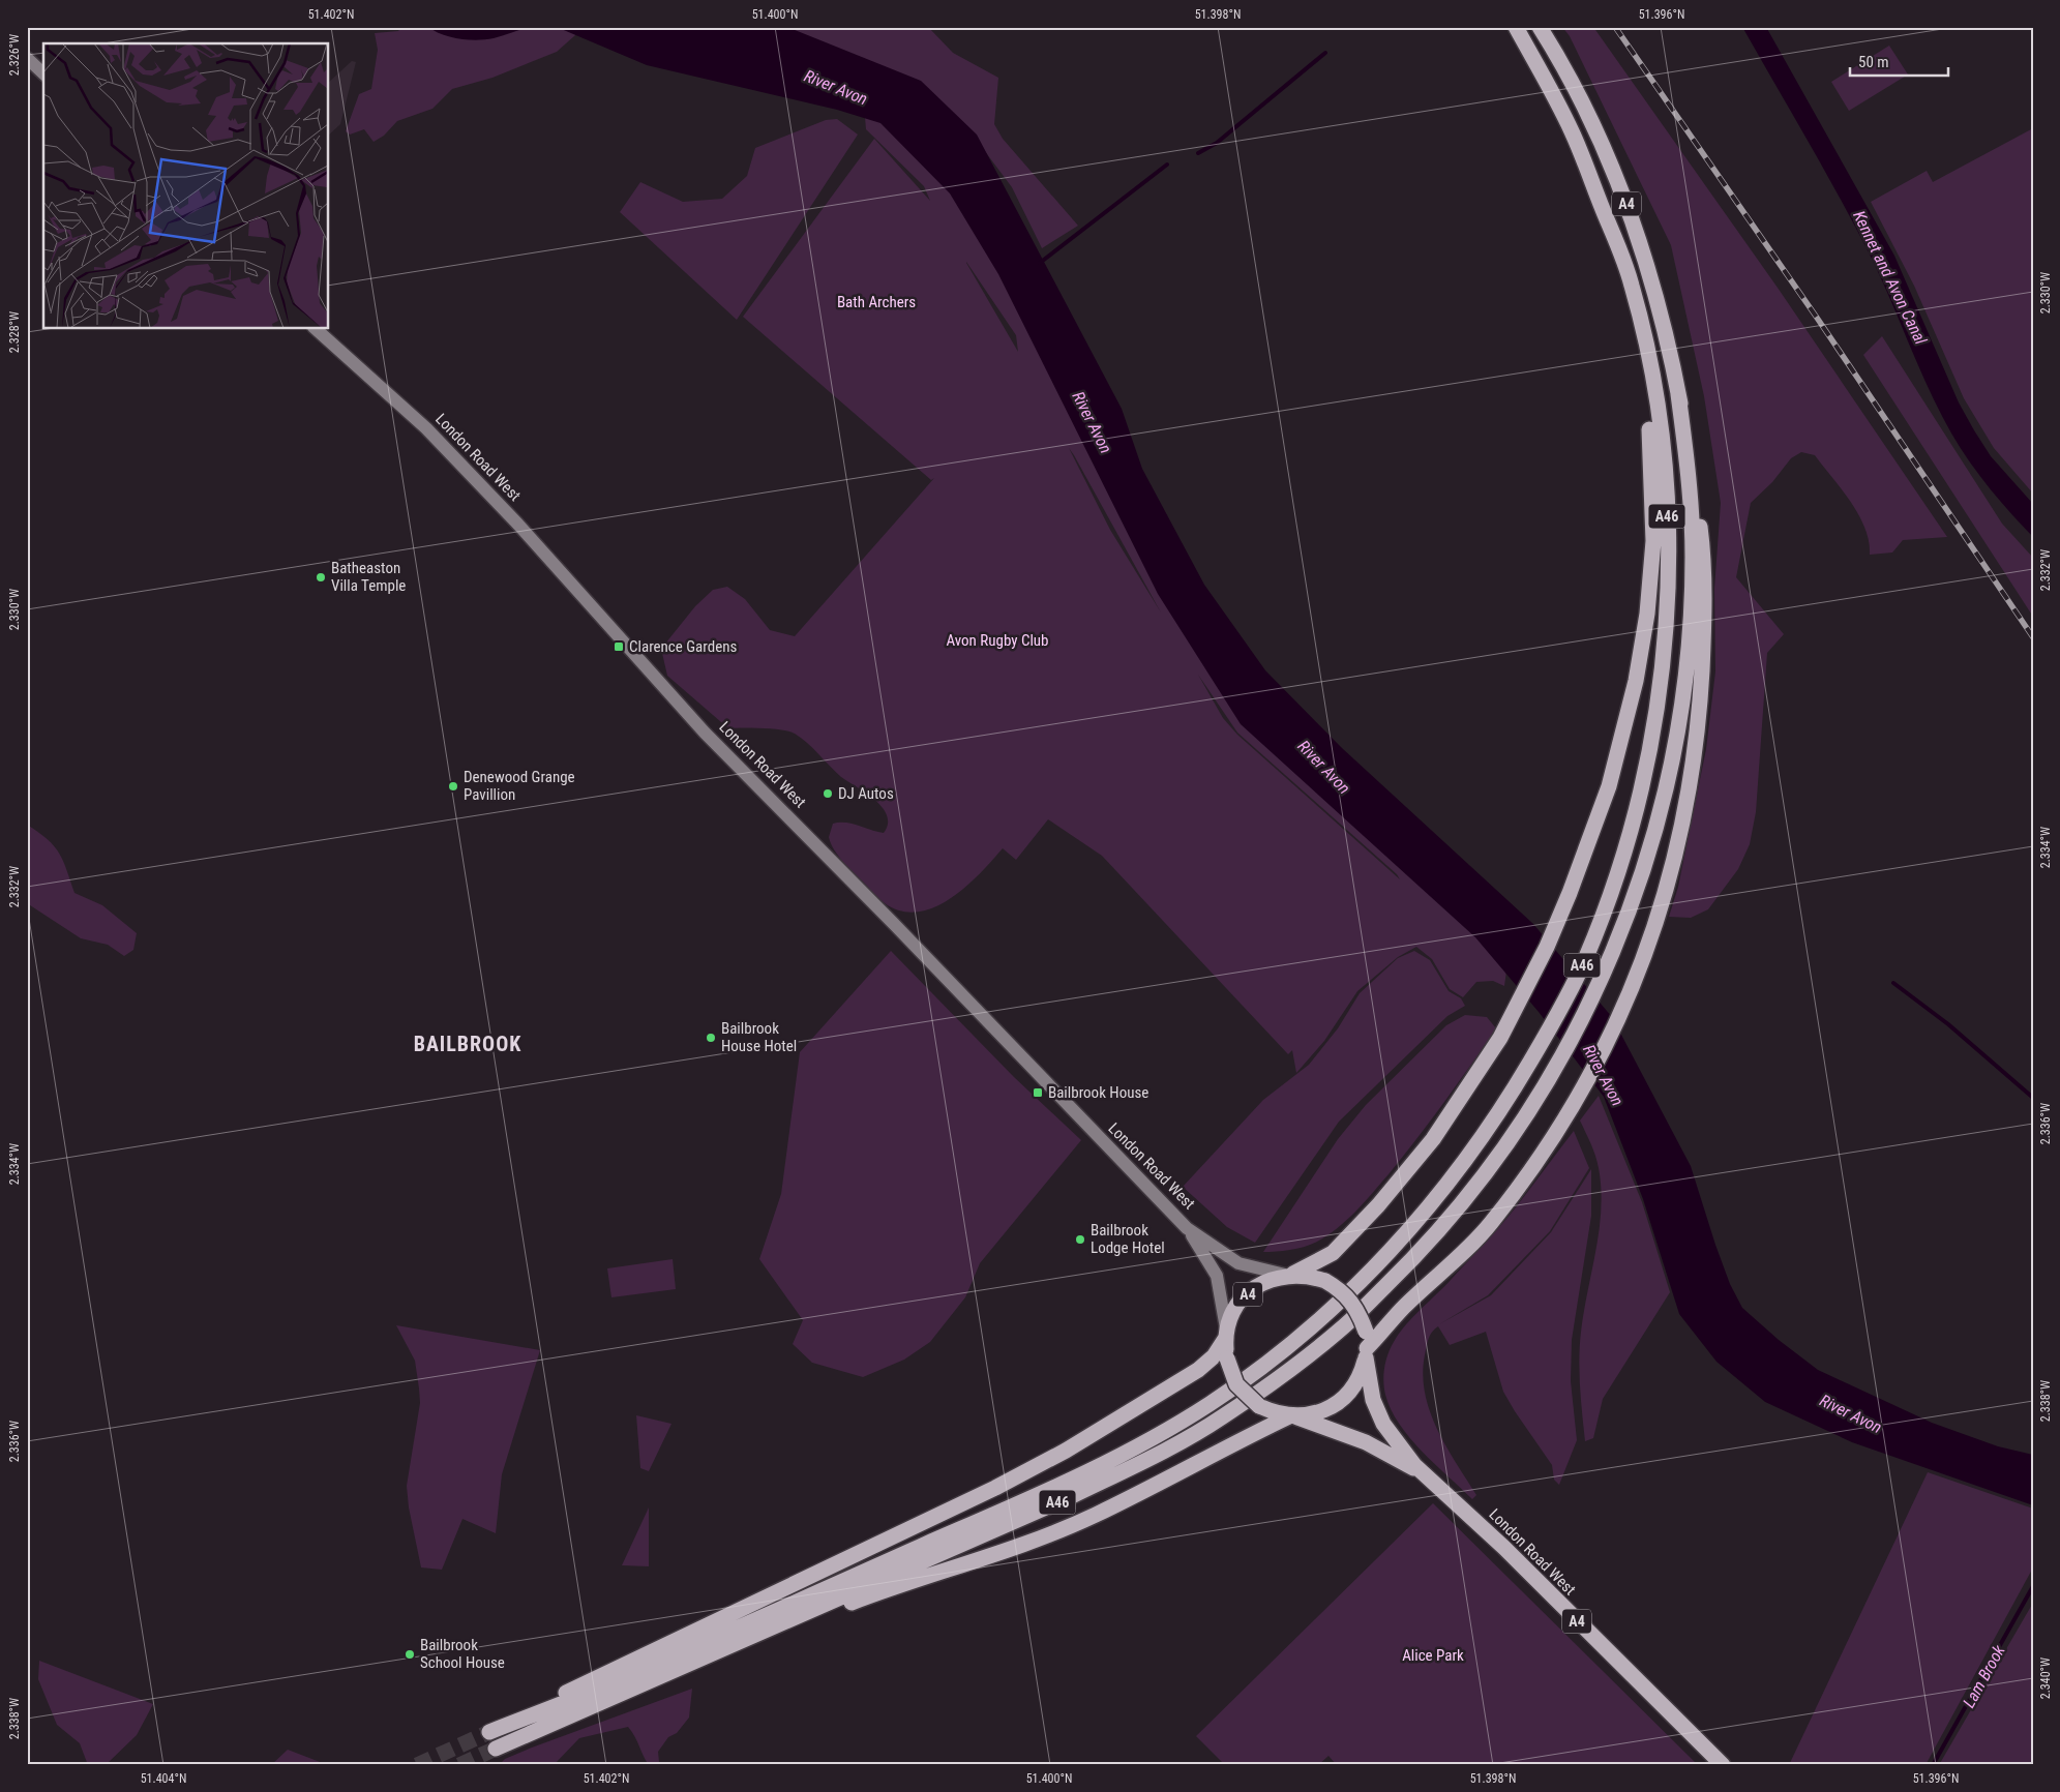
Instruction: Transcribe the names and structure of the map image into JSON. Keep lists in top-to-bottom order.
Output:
{
  "streets": {
    "highway": ["A4", "London Road West", "A46"]
  },
  "crossings": [
    ["A4", "London Road West"],
    ["A4", "A46"]
  ],
  "districts": ["BAILBROOK"],
  "water": ["River Avon", "Kennet and Avon Canal", "Lam Brook"],
  "parks": ["Bath Archers", "Avon Rugby Club", "Alice Park"],
  "places": {
    "other": [
      "Batheaston Villa Temple",
      "Denewood Grange Pavillion",
      "DJ Autos",
      "Bailbrook House Hotel",
      "Bailbrook Lodge Hotel",
      "Bailbrook School House"
    ],
    "transit": ["Clarence Gardens", "Bailbrook House"]
  },
  "scale_bar": "50 m",
  "coordinates": [
    "51.402°N",
    "51.400°N",
    "51.398°N",
    "51.396°N",
    "2.326°W",
    "2.330°W",
    "2.328°W",
    "2.332°W",
    "2.334°W",
    "2.336°W",
    "2.338°W",
    "2.340°W",
    "51.404°N"
  ]
}
